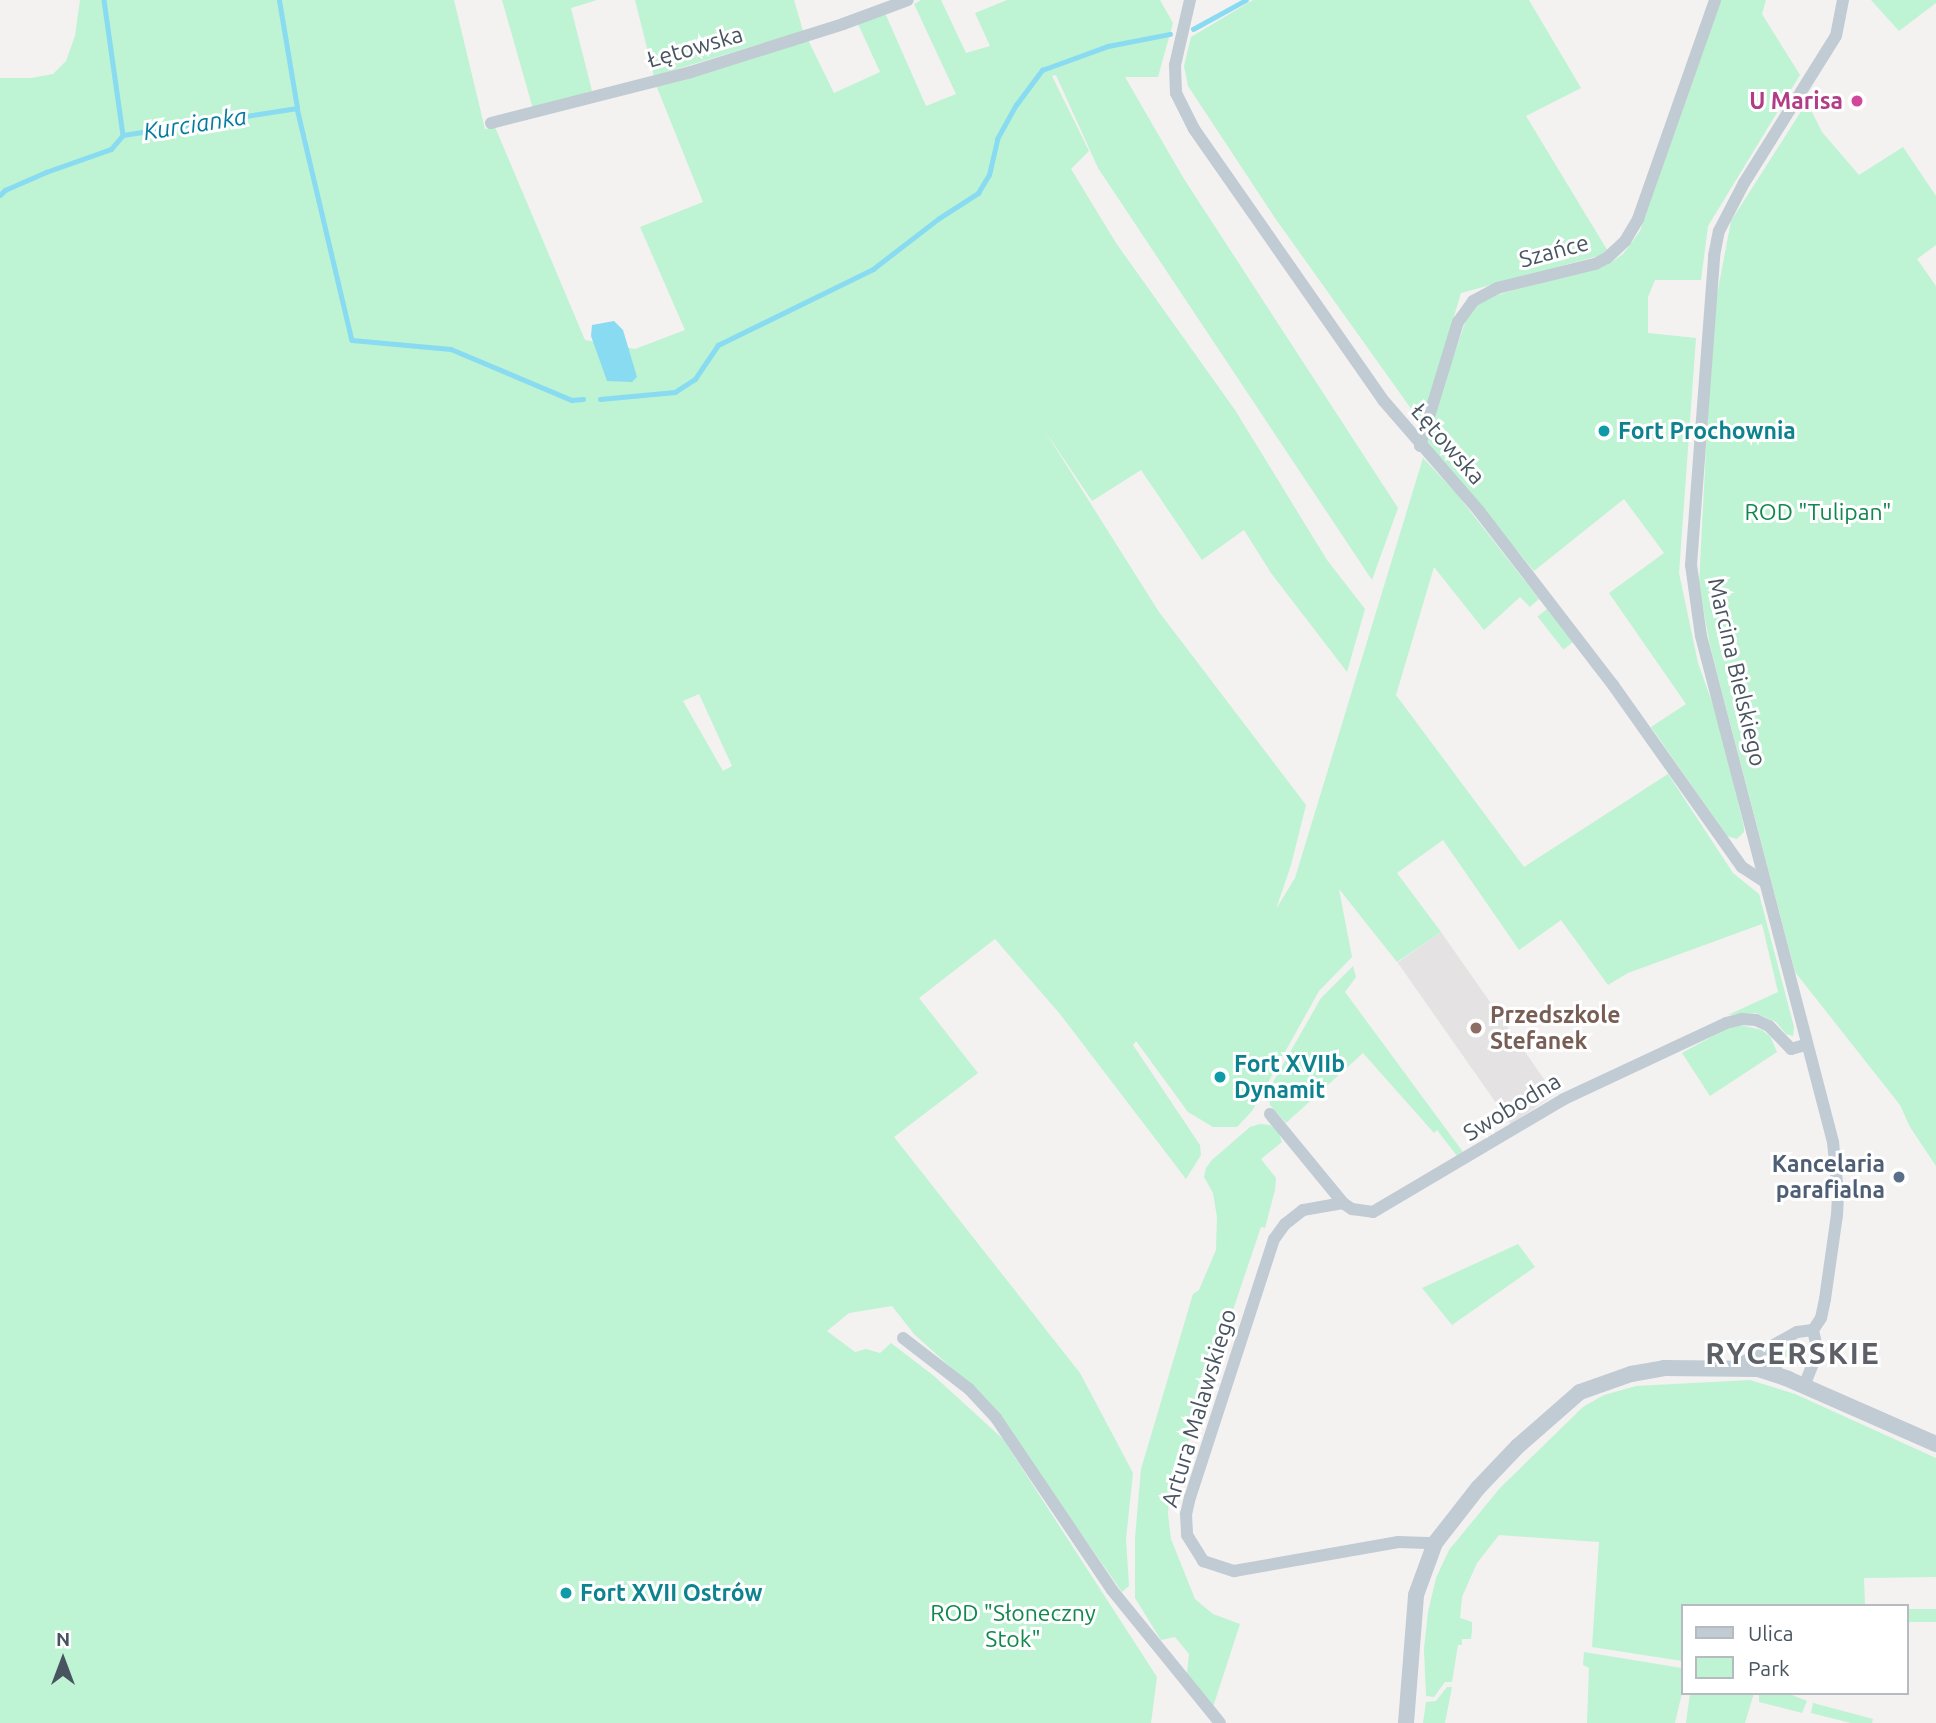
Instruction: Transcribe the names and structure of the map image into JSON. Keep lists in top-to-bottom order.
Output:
{
  "streets": {
    "street": [
      "Łętowska",
      "Szańce",
      "Marcina Bielskiego",
      "Swobodna",
      "Artura Malawskiego"
    ]
  },
  "crossings": [
    ["Łętowska", "Szańce"],
    ["Łętowska", "Marcina Bielskiego"],
    ["Marcina Bielskiego", "Swobodna"],
    ["Swobodna", "Artura Malawskiego"]
  ],
  "districts": ["RYCERSKIE"],
  "water": ["Kurcianka"],
  "parks": ["ROD \"Tulipan\"", "ROD \"Słoneczny Stok\""],
  "places": [
    "U Marisa",
    "Fort Prochownia",
    "Przedszkole Stefanek",
    "Fort XVIIb Dynamit",
    "Kancelaria parafialna",
    "Fort XVII Ostrów"
  ],
  "legend": ["Ulica", "Park"],
  "north": "top"
}
